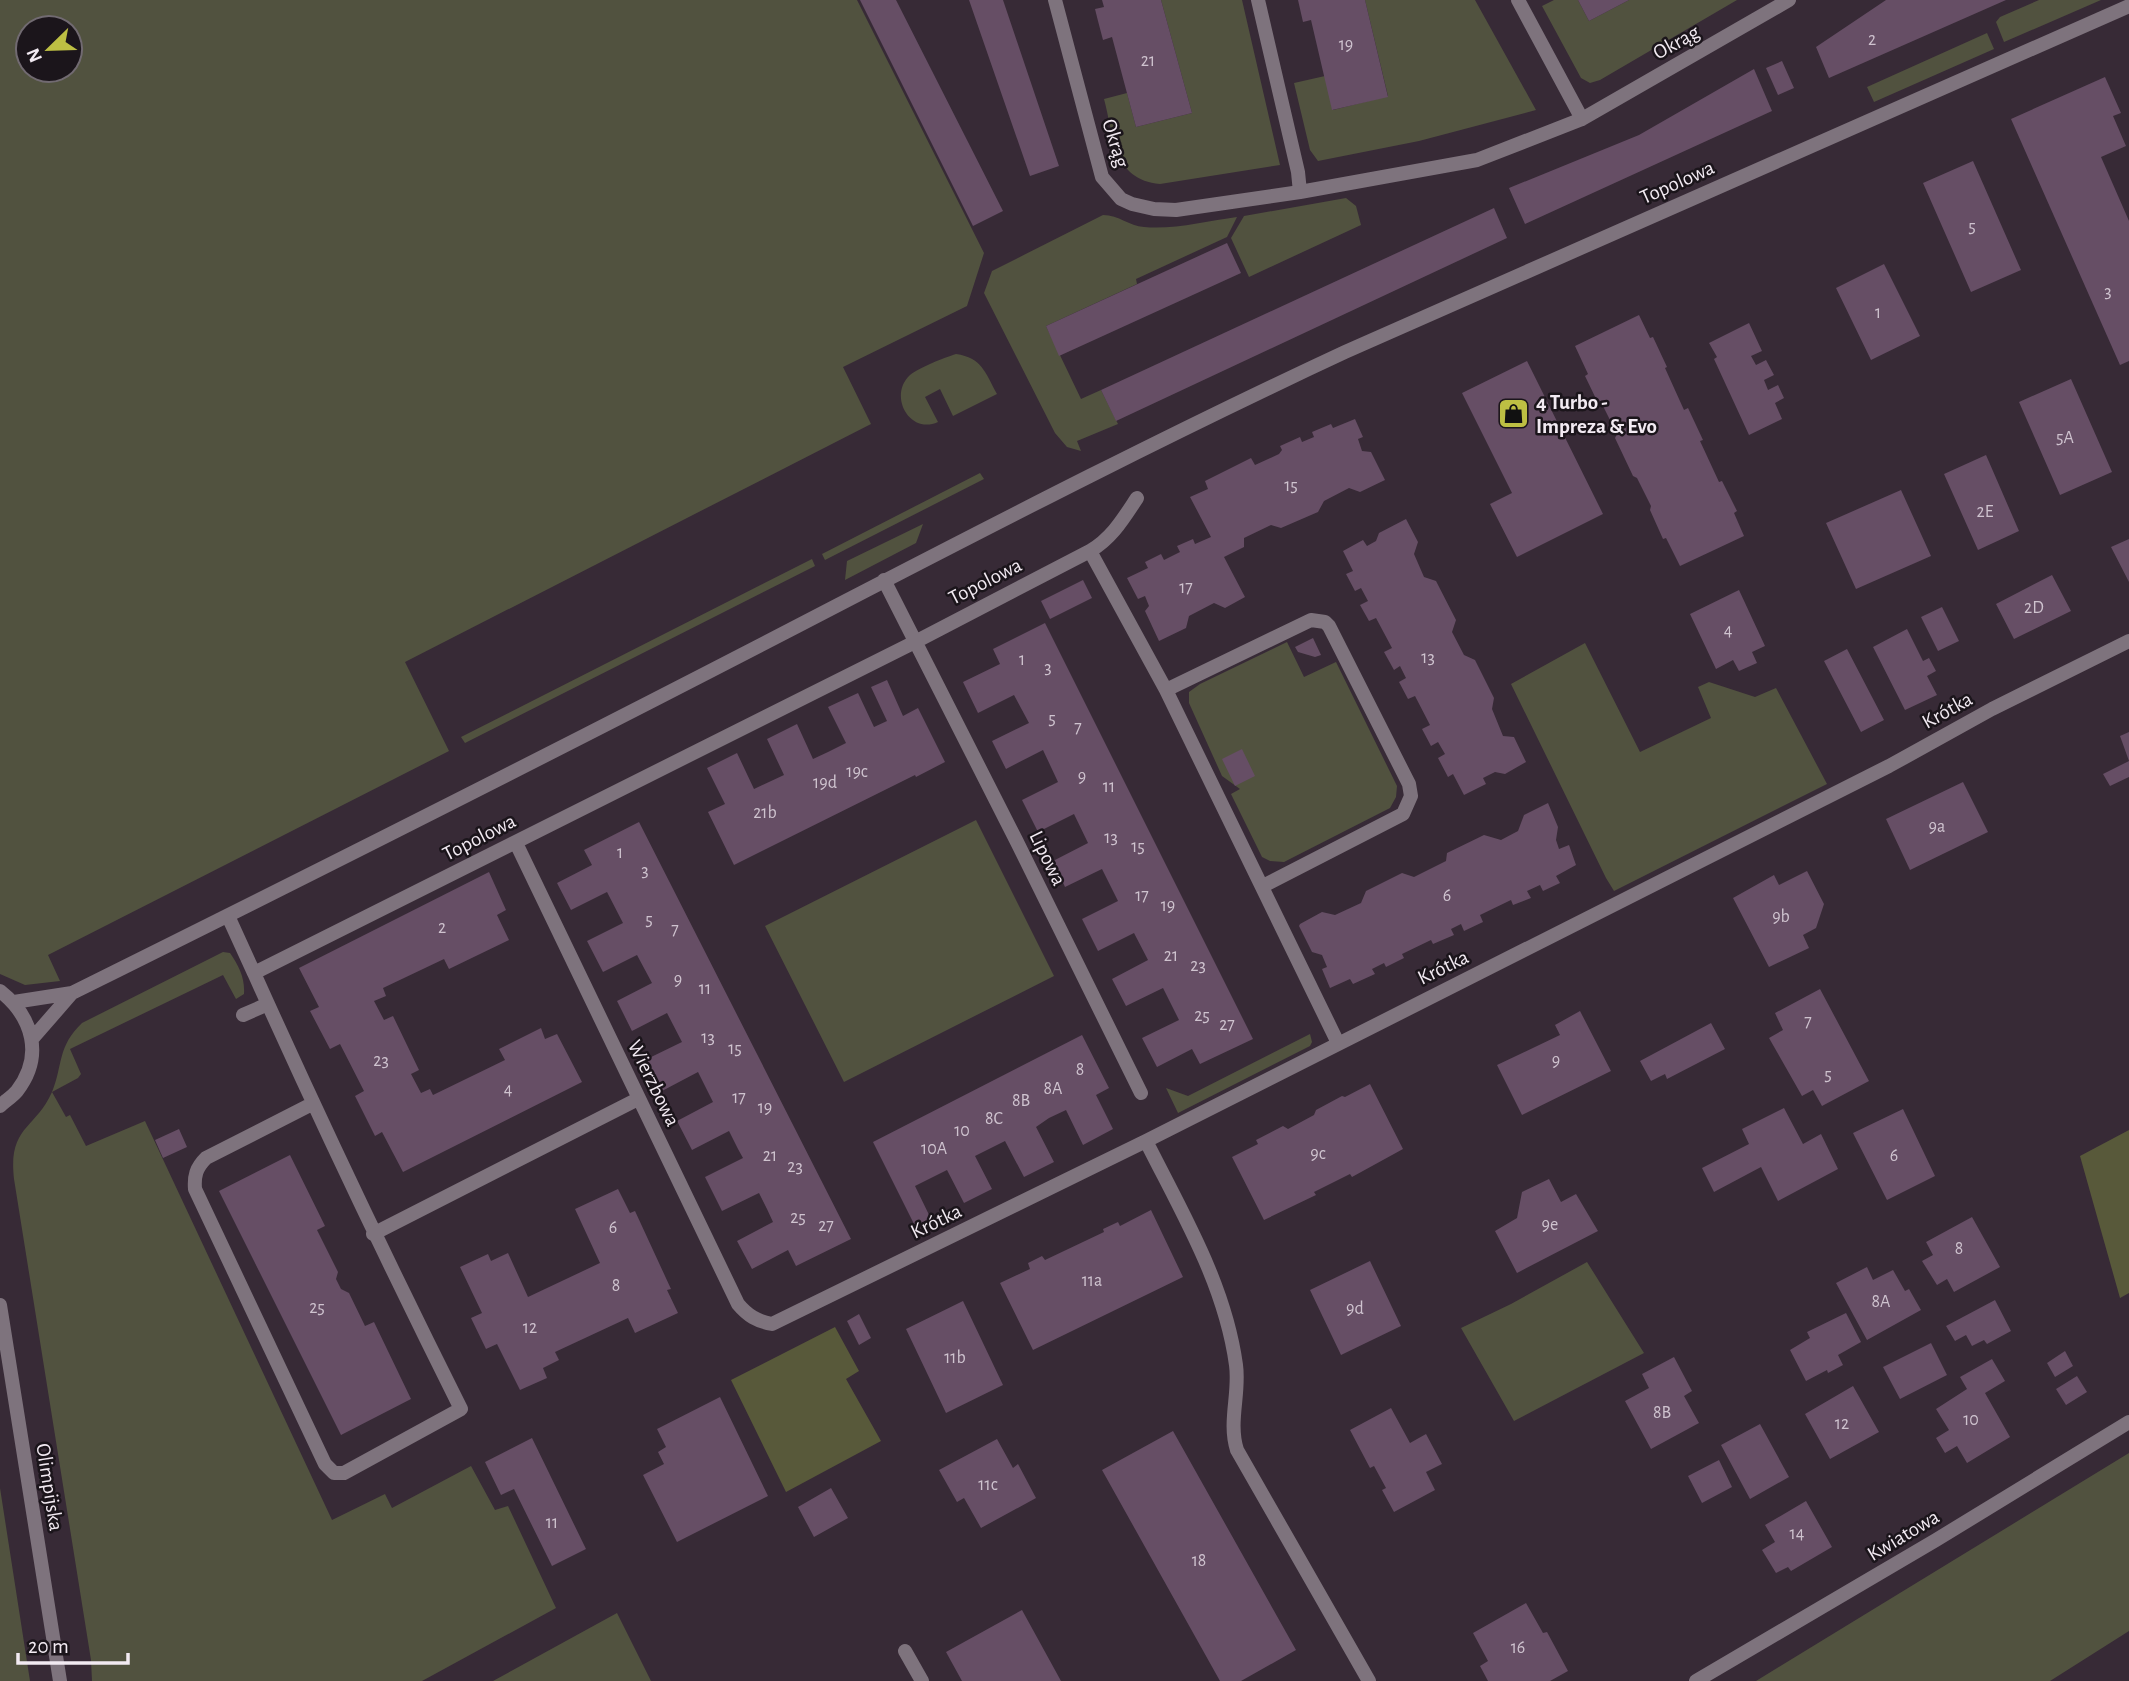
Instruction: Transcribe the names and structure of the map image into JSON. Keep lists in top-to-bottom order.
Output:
{
  "streets": {
    "street": [
      "Okrąg",
      "Topolowa",
      "Krótka",
      "Lipowa",
      "Wierzbowa",
      "Olimpijska",
      "Kwiatowa"
    ]
  },
  "crossings": [
    ["Topolowa", "Lipowa"],
    ["Topolowa", "Wierzbowa"],
    ["Krótka", "Wierzbowa"]
  ],
  "places": {
    "shop": ["4 Turbo - Impreza & Evo"]
  },
  "house_numbers": [
    "2",
    "19",
    "21",
    "5",
    "3",
    "1",
    "5A",
    "15",
    "2E",
    "17",
    "2D",
    "4",
    "13",
    "1",
    "3",
    "5",
    "7",
    "19c",
    "9",
    "19d",
    "11",
    "21b",
    "9a",
    "13",
    "15",
    "1",
    "3",
    "17",
    "6",
    "19",
    "9b",
    "5",
    "2",
    "7",
    "21",
    "23",
    "9",
    "11",
    "25",
    "7",
    "27",
    "13",
    "15",
    "23",
    "9",
    "8",
    "5",
    "8A",
    "4",
    "17",
    "8B",
    "19",
    "8C",
    "10",
    "10A",
    "9c",
    "21",
    "6",
    "23",
    "25",
    "9e",
    "27",
    "6",
    "8",
    "11a",
    "8",
    "8A",
    "25",
    "9d",
    "12",
    "11b",
    "8B",
    "10",
    "12",
    "11c",
    "11",
    "14",
    "18",
    "16"
  ],
  "scale_bar": "20 m",
  "north": "bottom left"
}
